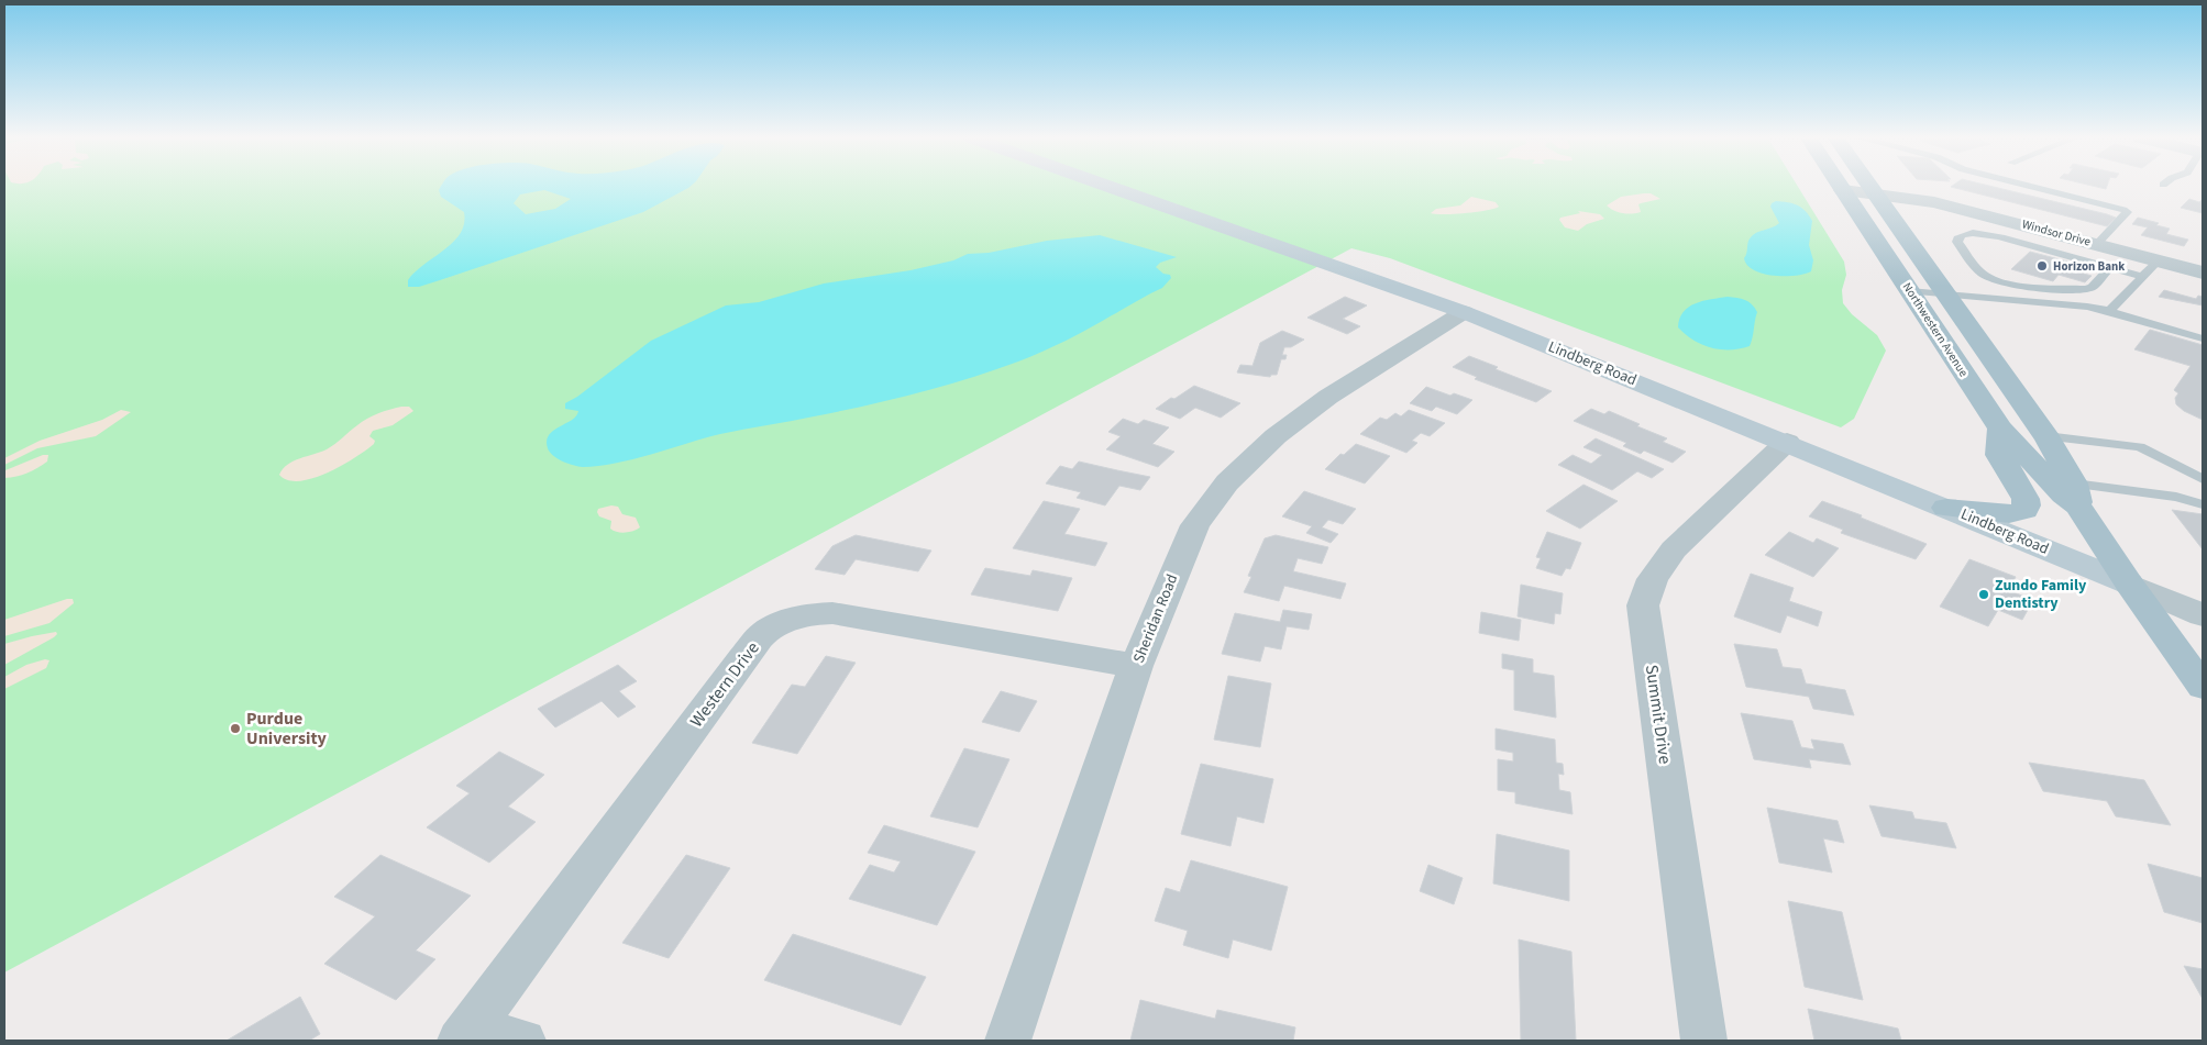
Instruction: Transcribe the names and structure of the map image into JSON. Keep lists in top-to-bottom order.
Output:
{
  "streets": {
    "main road": ["Northwestern Avenue", "Lindberg Road"],
    "street": [
      "Windsor Drive",
      "Sheridan Road",
      "Western Drive",
      "Summit Drive"
    ]
  },
  "crossings": [
    ["Windsor Drive", "Northwestern Avenue"],
    ["Northwestern Avenue", "Lindberg Road"],
    ["Lindberg Road", "Sheridan Road"],
    ["Lindberg Road", "Summit Drive"],
    ["Sheridan Road", "Western Drive"]
  ],
  "places": ["Horizon Bank", "Zundo Family Dentistry", "Purdue University"]
}
